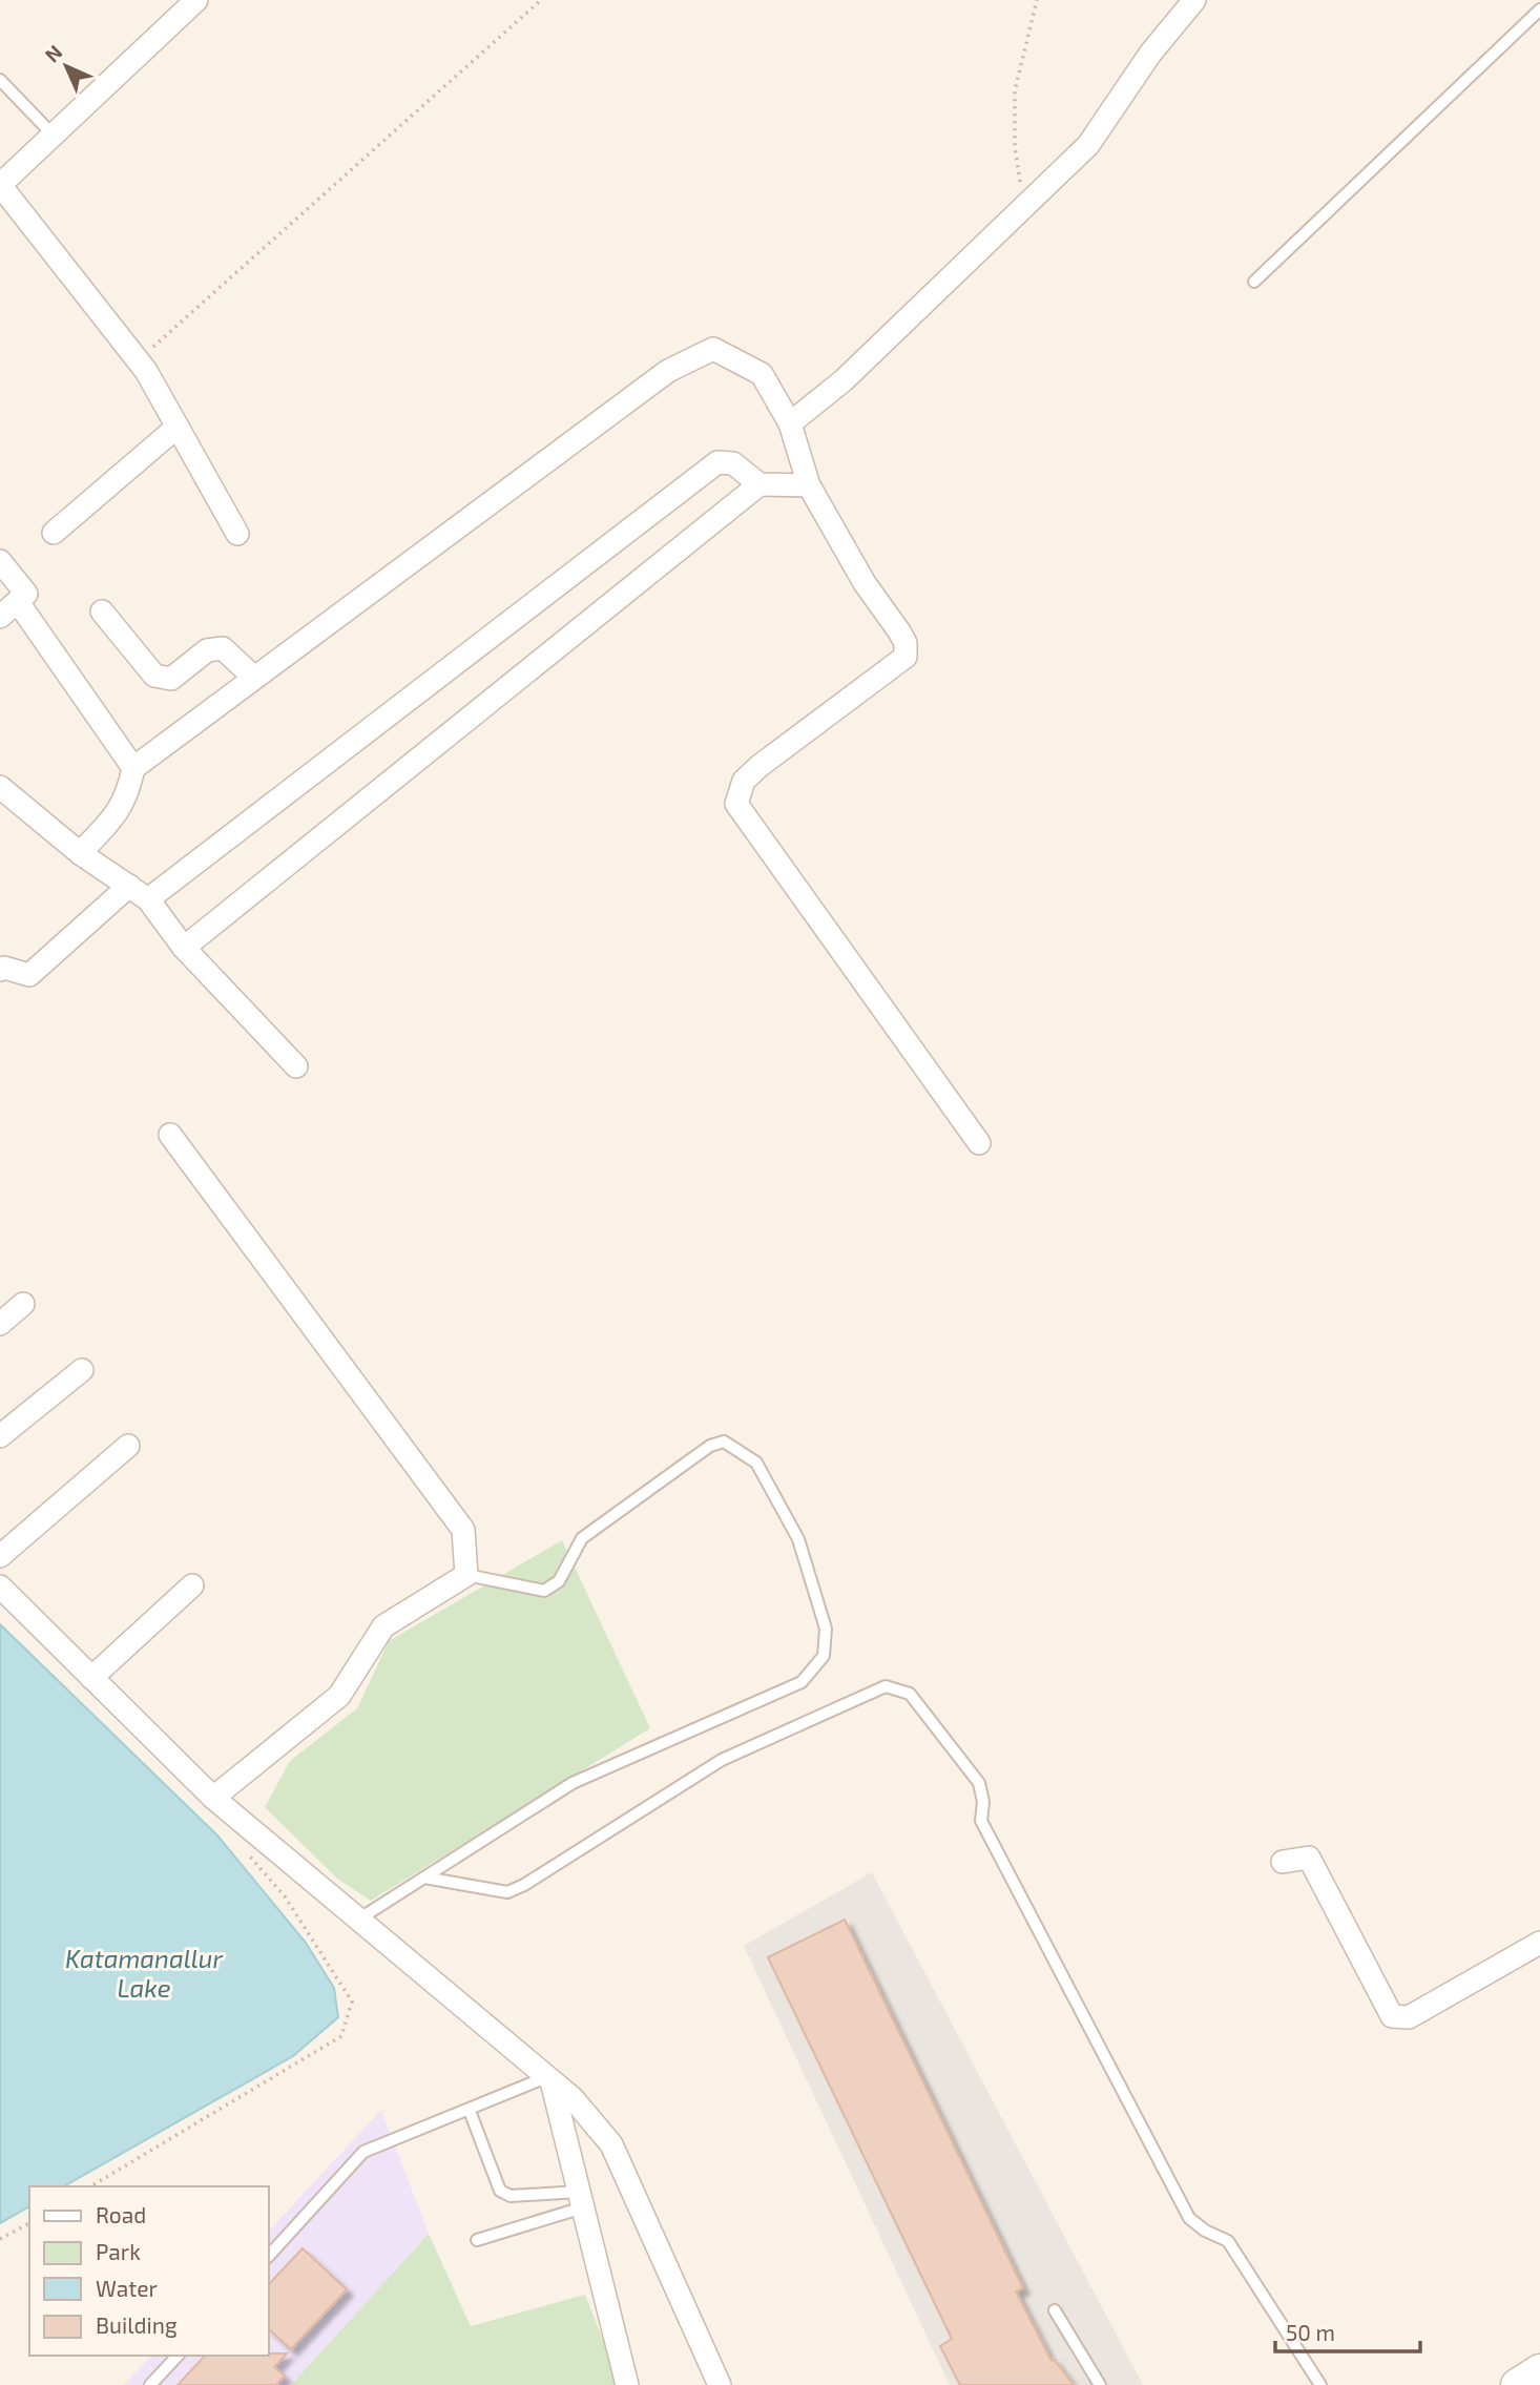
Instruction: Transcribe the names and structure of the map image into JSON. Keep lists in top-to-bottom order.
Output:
{
  "water": ["Katamanallur Lake"],
  "legend": [
    "Road",
    "Park",
    "Water",
    "Building"
  ],
  "scale_bar": "50 m",
  "north": "top left"
}
